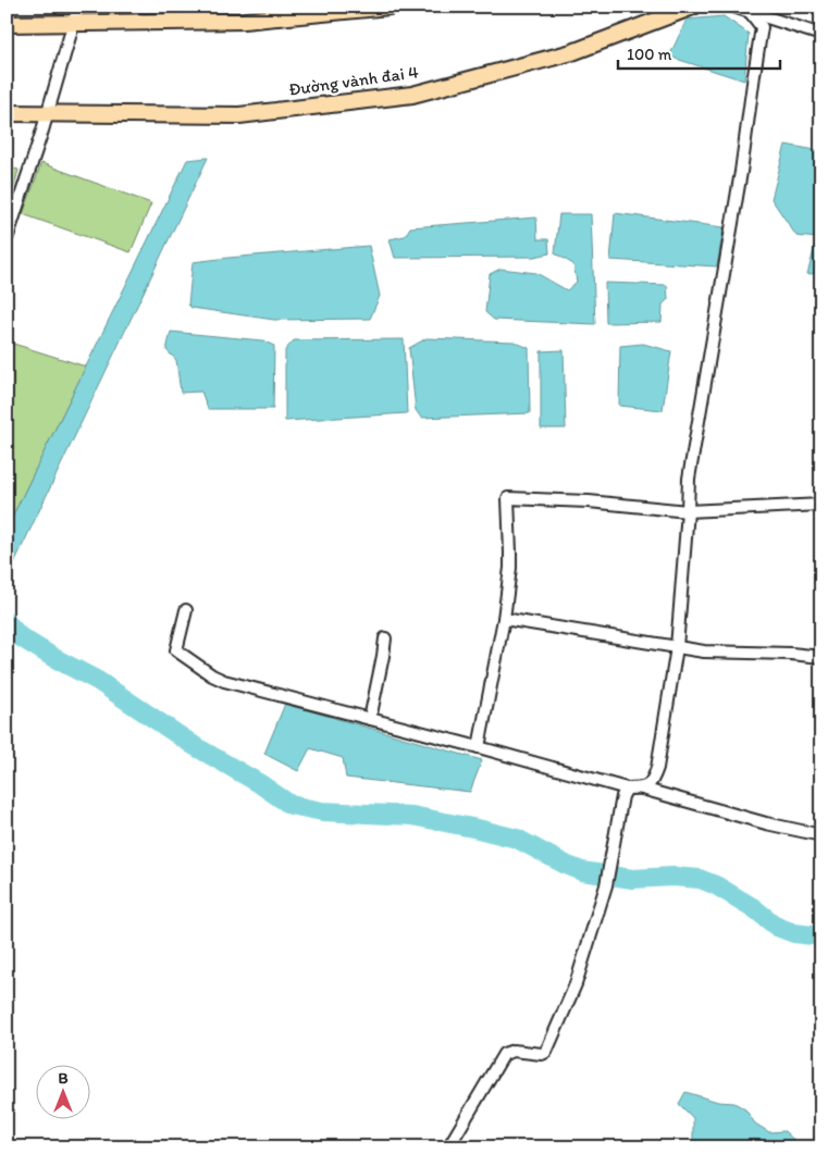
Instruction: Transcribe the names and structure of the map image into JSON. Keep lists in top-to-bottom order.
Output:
{
  "streets": {
    "main road": ["Đường vành đai 4"]
  },
  "scale_bar": "100 m",
  "north": "top"
}
